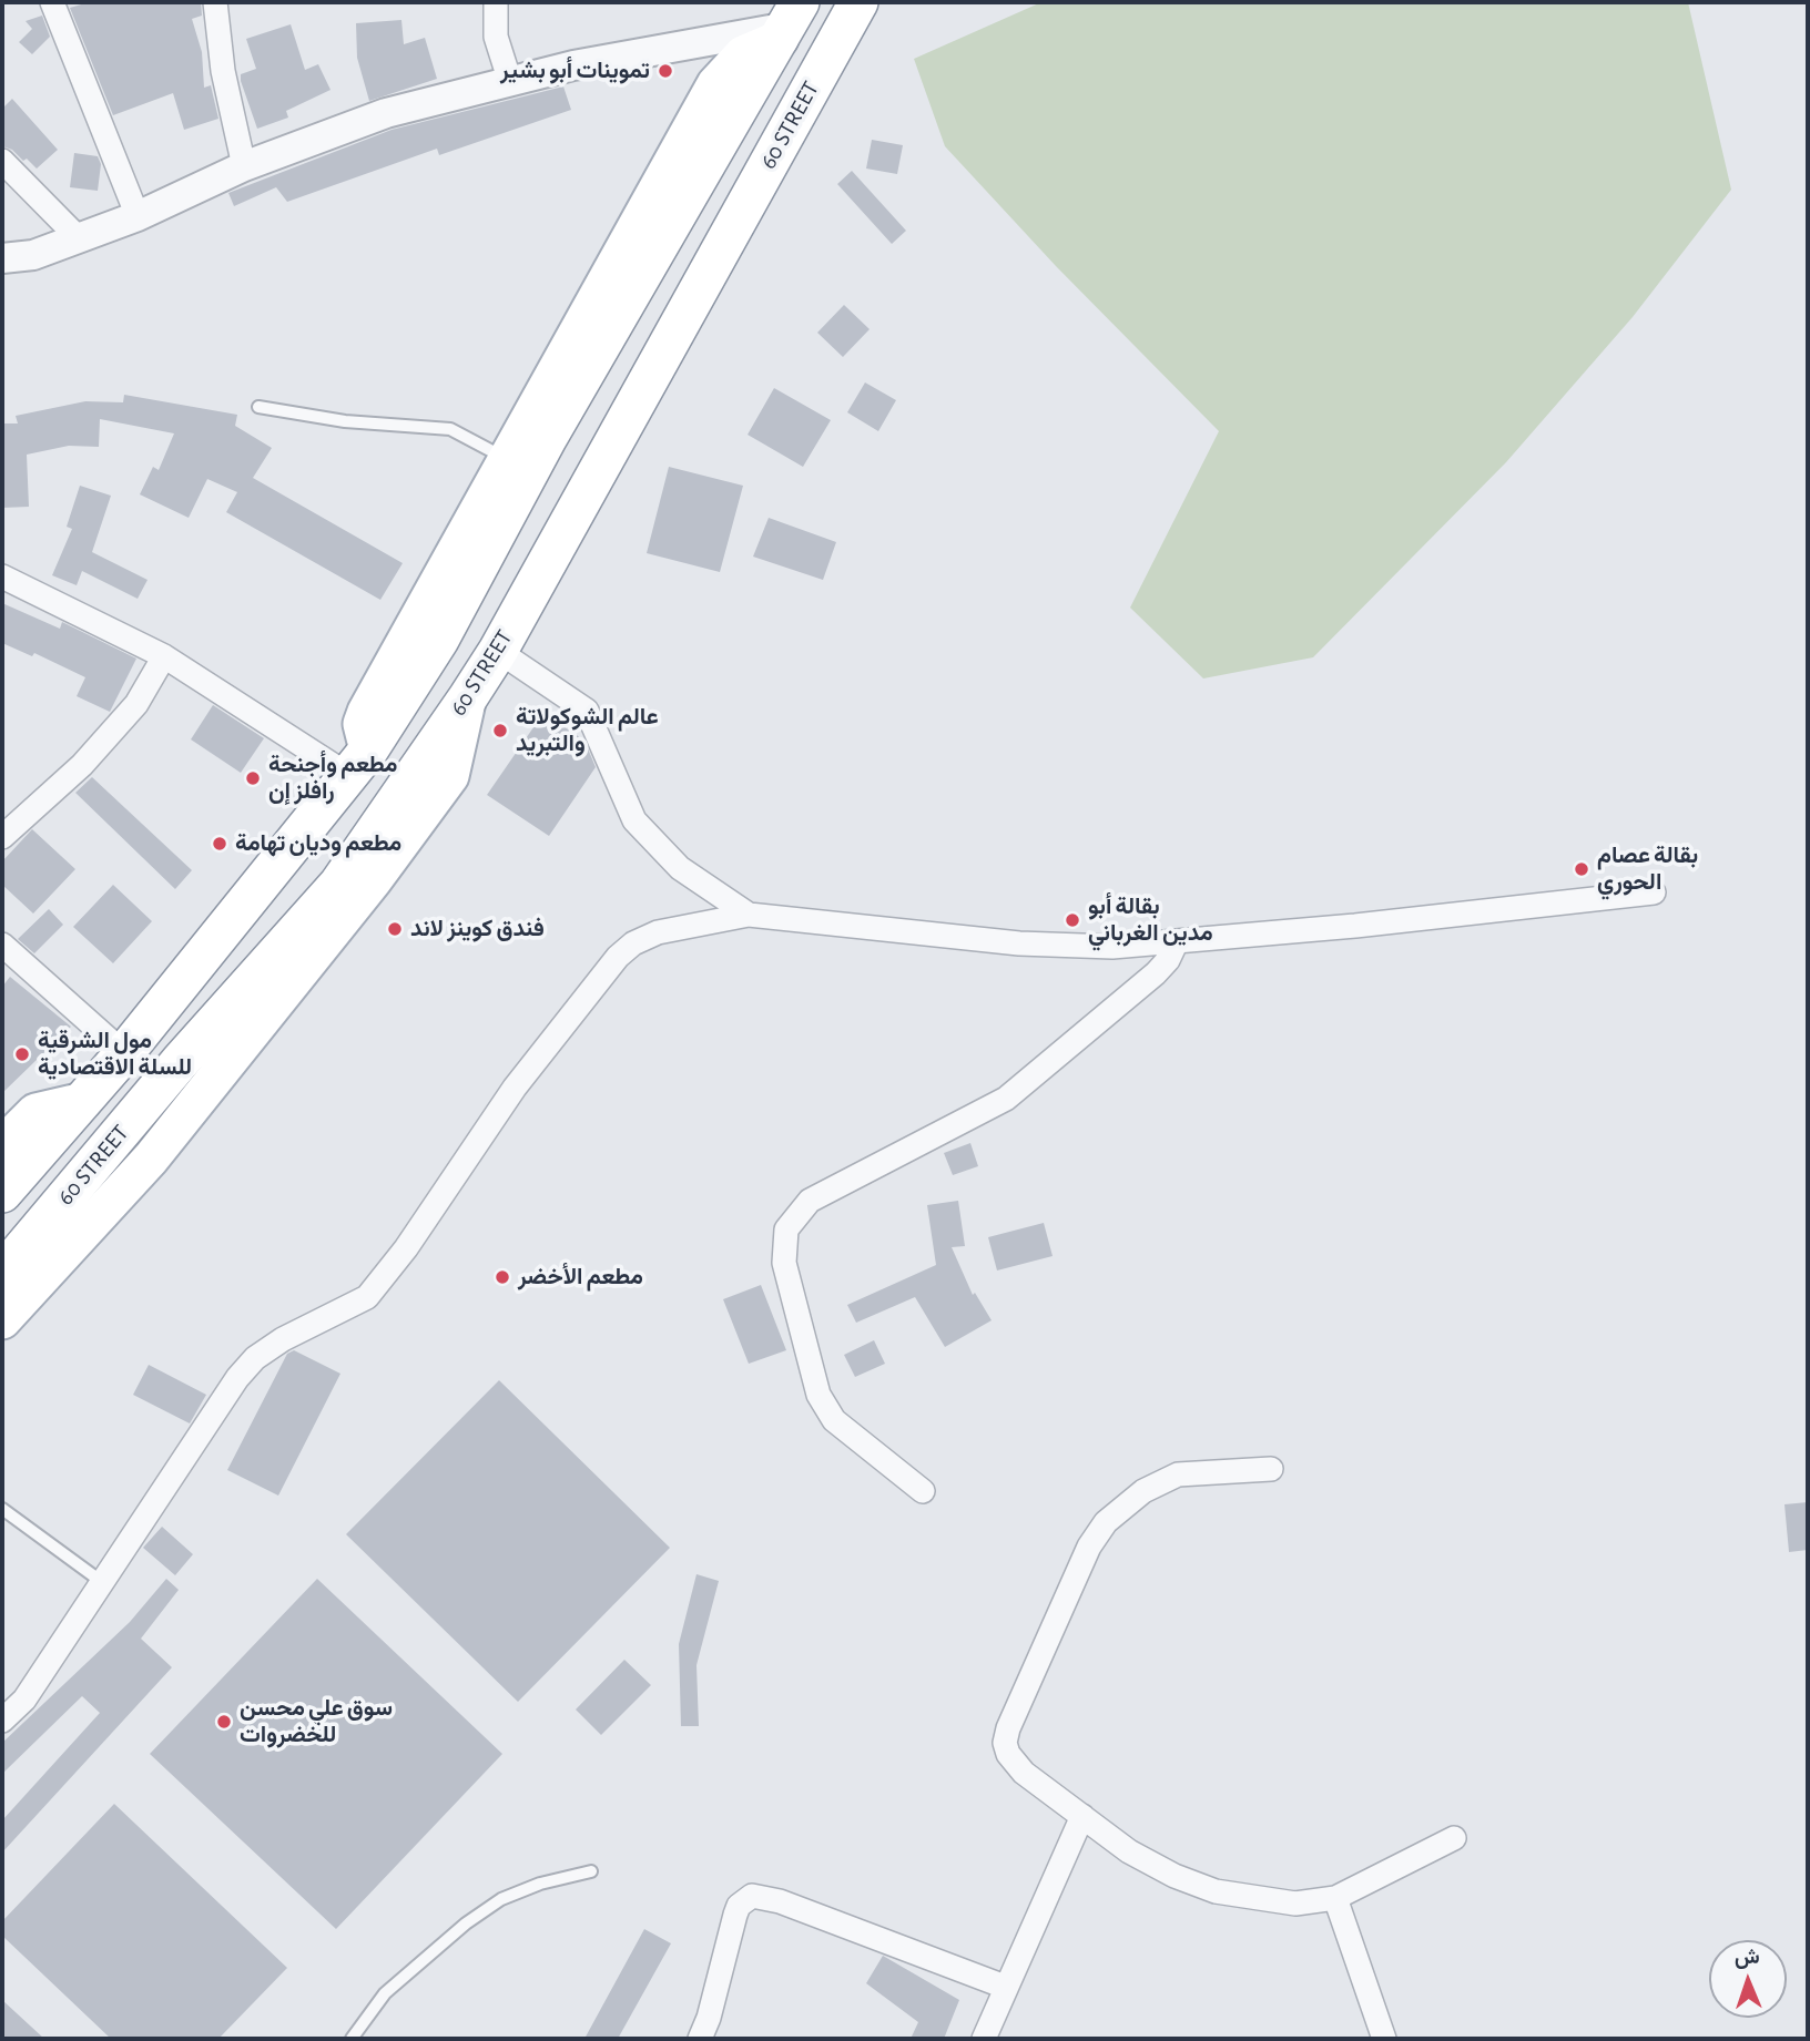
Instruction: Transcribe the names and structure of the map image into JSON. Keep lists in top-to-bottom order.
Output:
{
  "streets": {
    "highway": ["60 STREET"]
  },
  "places": [
    "تموينات أبو بشير",
    "عالم الشوكولاتة والتبريد",
    "مطعم وأجنحة رافلز إن",
    "مطعم وديان تهامة",
    "بقالة عصام الحوري",
    "بقالة أبو مدين الغرباني",
    "فندق كوينز لاند",
    "مول الشرقية للسلة الاقتصادية",
    "مطعم الأخضر",
    "سوق علي محسن للخضروات"
  ],
  "north": "top"
}
